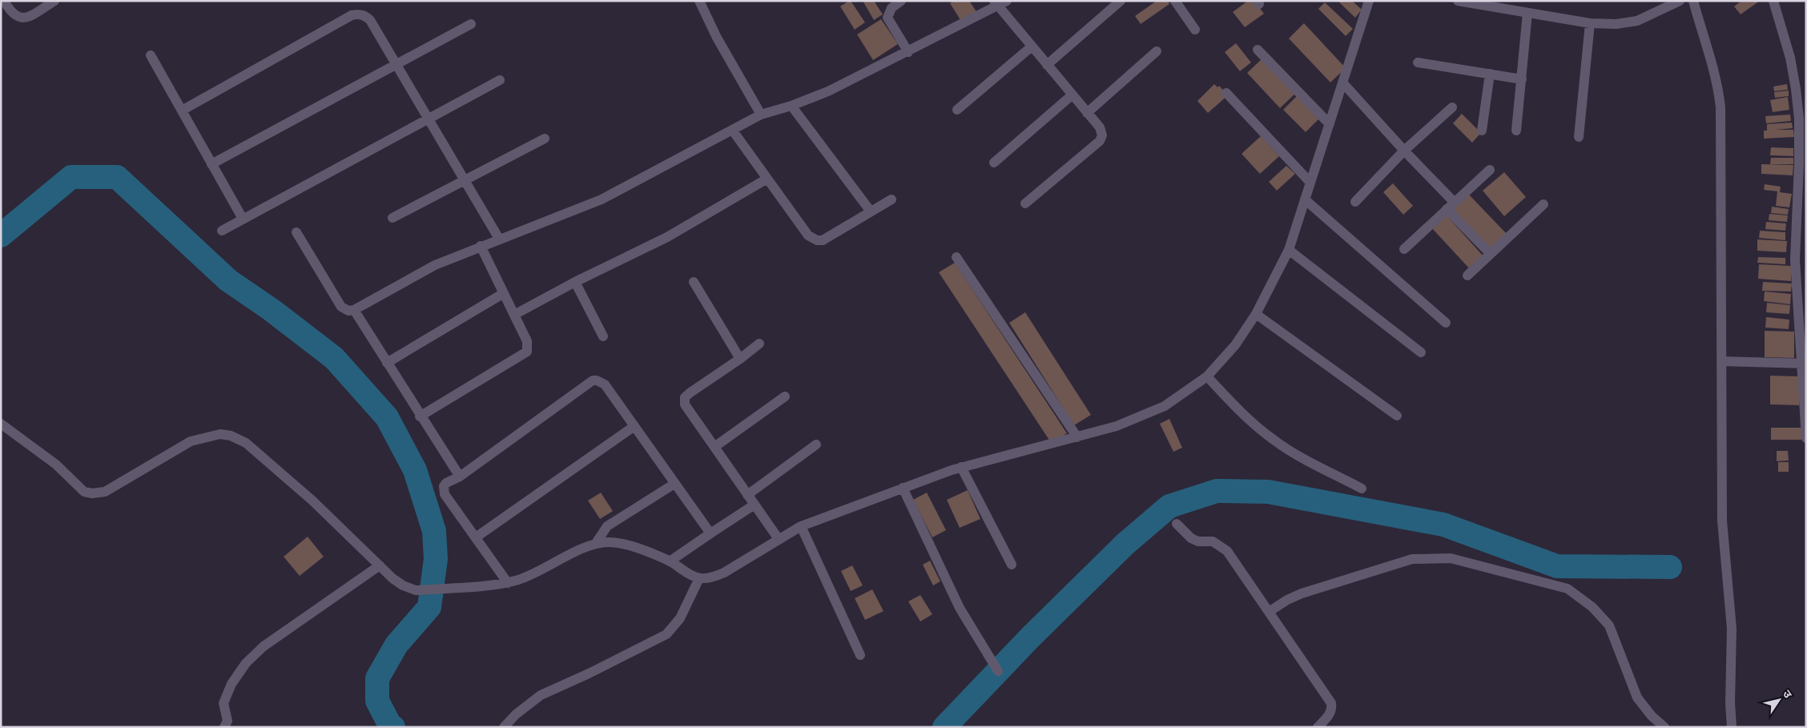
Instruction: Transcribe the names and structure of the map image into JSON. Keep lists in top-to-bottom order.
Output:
{
  "north": "top right"
}
